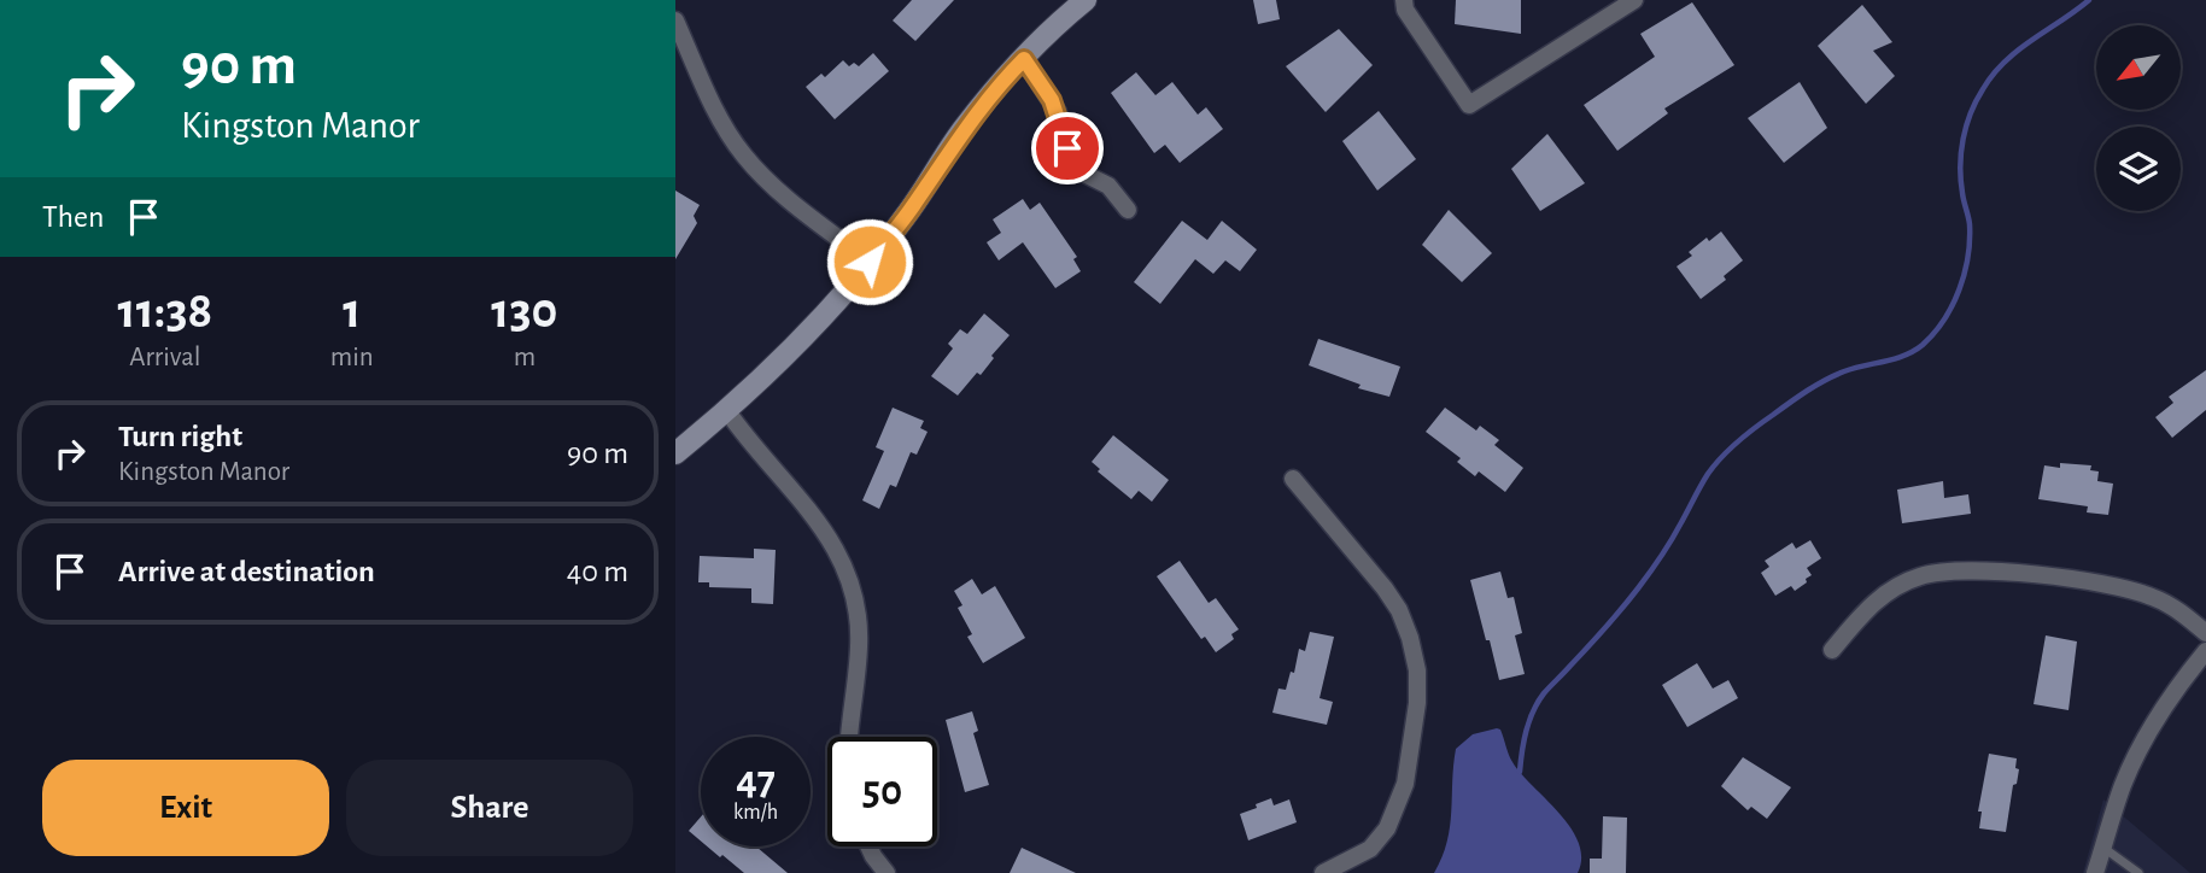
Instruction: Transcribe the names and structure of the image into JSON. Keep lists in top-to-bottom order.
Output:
{
  "north": "bottom left",
  "page": {
    "turn": ["90 m", "Kingston Manor"],
    "then": "Then",
    "eta": [
      "11:38",
      "Arrival",
      "1",
      "min",
      "130",
      "m"
    ],
    "list": [
      {
        "name": "Turn right",
        "note": "Kingston Manor",
        "value": "90 m"
      },
      {
        "name": "Arrive at destination",
        "value": "40 m"
      }
    ],
    "speed": "47 km/h",
    "limit": "50",
    "buttons": ["Exit", "Share"]
  }
}
